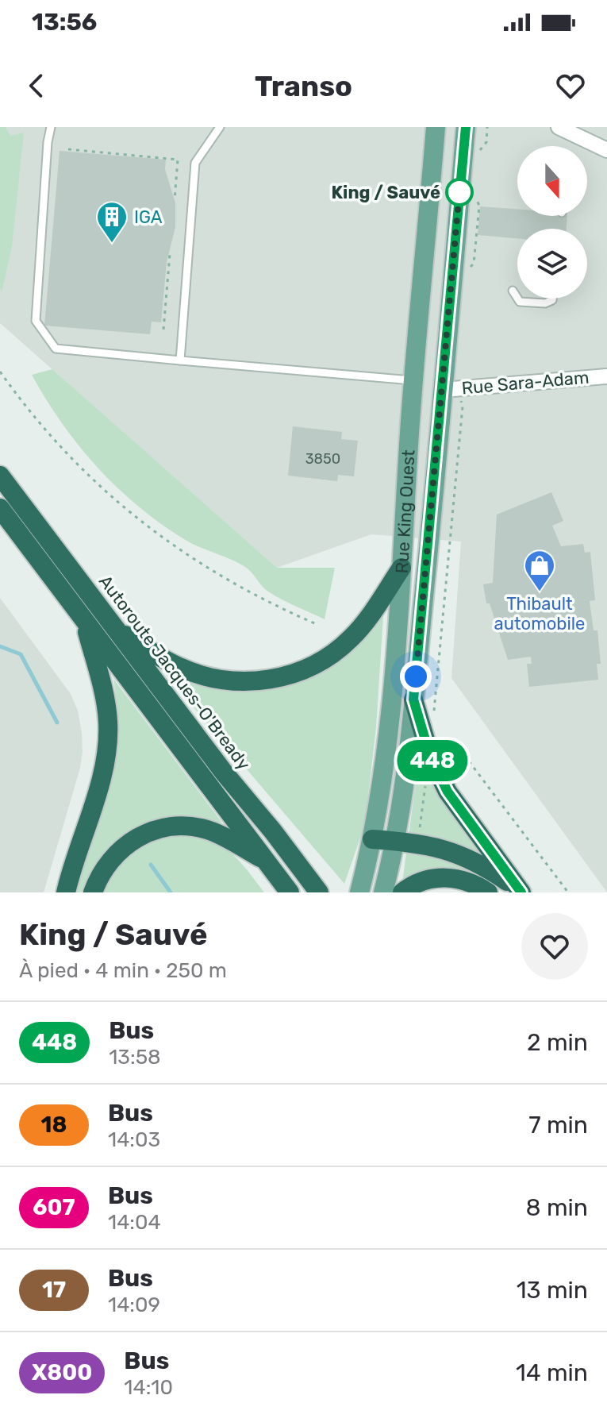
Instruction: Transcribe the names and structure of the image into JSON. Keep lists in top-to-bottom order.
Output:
{
  "streets": {
    "highway": ["Autoroute Jacques-O'Bready"],
    "main road": ["Rue King Ouest"],
    "street": ["Rue Sara-Adam"]
  },
  "crossings": [
    ["Rue Sara-Adam", "Rue King Ouest"]
  ],
  "places": {
    "other": ["King / Sauvé"],
    "building": ["IGA"],
    "shop": ["Thibault automobile"]
  },
  "lines": ["bus line 448"],
  "house_numbers": ["3850"],
  "north": "bottom",
  "page": {
    "status": "13:56",
    "header": "Transo",
    "on_map": "448",
    "heading": ["King / Sauvé", "À pied · 4 min · 250 m"],
    "list": [
      {
        "mark": "448",
        "name": "Bus",
        "note": "13:58",
        "value": "2 min"
      },
      {
        "mark": "18",
        "name": "Bus",
        "note": "14:03",
        "value": "7 min"
      },
      {
        "mark": "607",
        "name": "Bus",
        "note": "14:04",
        "value": "8 min"
      },
      {
        "mark": "17",
        "name": "Bus",
        "note": "14:09",
        "value": "13 min"
      },
      {
        "mark": "X800",
        "name": "Bus",
        "note": "14:10",
        "value": "14 min"
      }
    ]
  }
}
